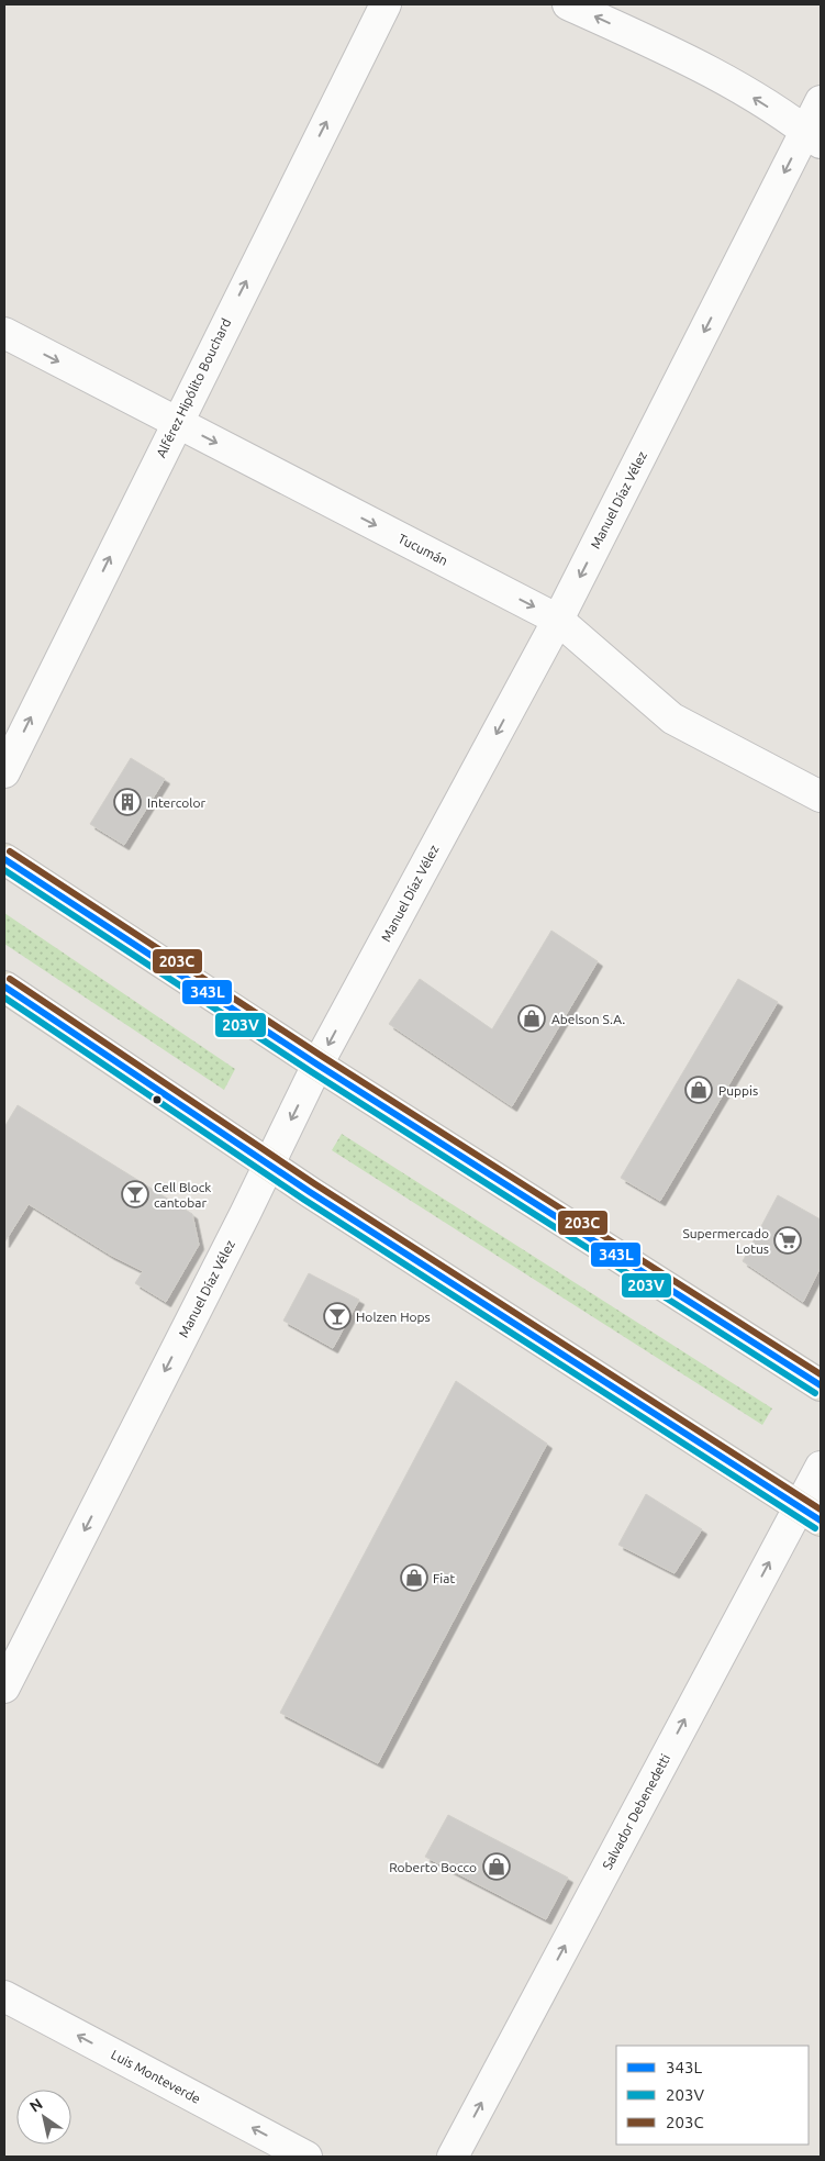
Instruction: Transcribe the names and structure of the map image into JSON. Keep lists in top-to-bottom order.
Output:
{
  "streets": {
    "street": [
      "Alférez Hipólito Bouchard",
      "Manuel Díaz Vélez",
      "Tucumán",
      "Salvador Debenedetti",
      "Luis Monteverde"
    ]
  },
  "crossings": [
    ["Alférez Hipólito Bouchard", "Tucumán"],
    ["Manuel Díaz Vélez", "Tucumán"]
  ],
  "one_way": [
    "Alférez Hipólito Bouchard",
    "Manuel Díaz Vélez",
    "Tucumán",
    "Salvador Debenedetti",
    "Luis Monteverde"
  ],
  "places": {
    "building": ["Intercolor"],
    "shop": [
      "Abelson S.A.",
      "Puppis",
      "Fiat",
      "Roberto Bocco"
    ],
    "bar": ["Cell Block cantobar", "Holzen Hops"],
    "supermarket": ["Supermercado Lotus"]
  },
  "lines": ["transit line 203C", "transit line 343L", "transit line 203V"],
  "legend": ["343L", "203V", "203C"],
  "north": "top left"
}
